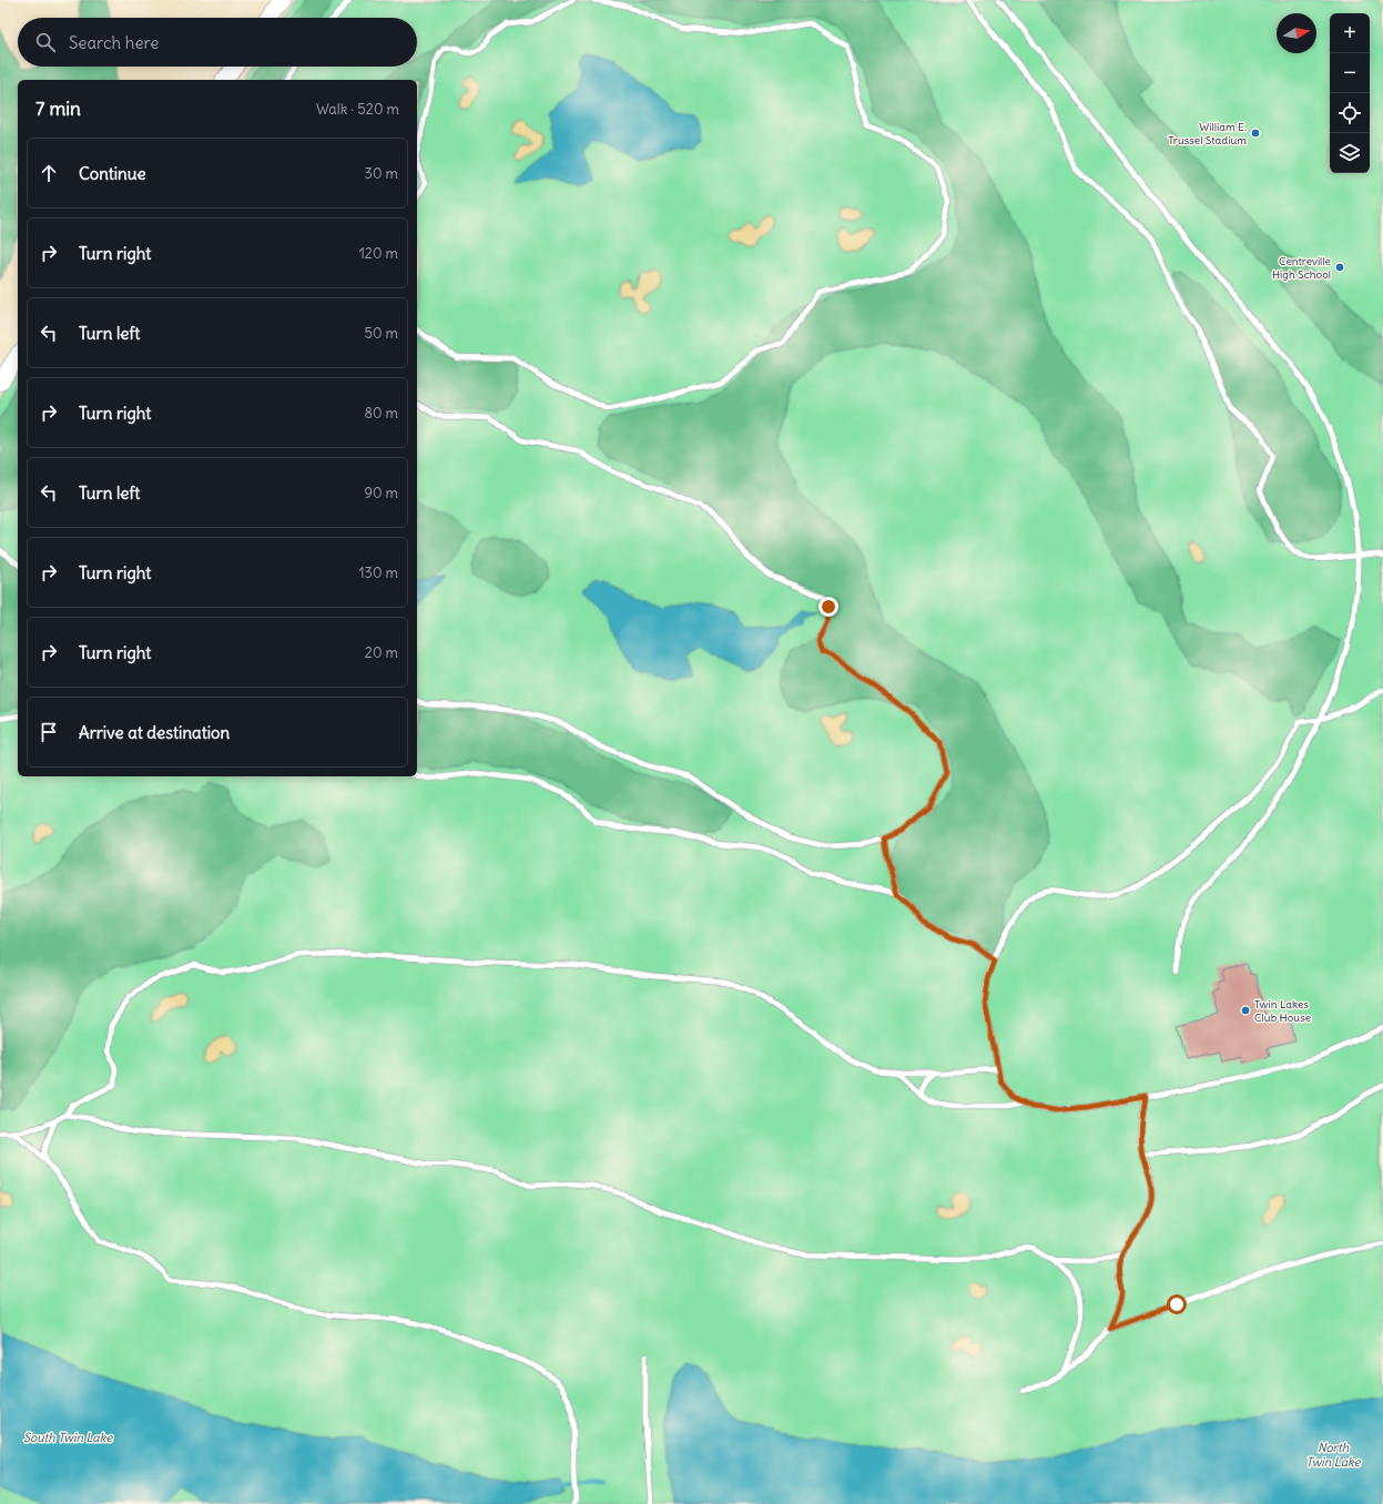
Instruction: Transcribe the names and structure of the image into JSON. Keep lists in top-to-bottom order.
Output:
{
  "water": ["South Twin Lake", "North Twin Lake"],
  "places": ["William E. Trussel Stadium", "Centreville High School", "Twin Lakes Club House"],
  "north": "right",
  "page": {
    "map_buttons": ["+", "−"],
    "search": "Search here",
    "heading": ["7 min", "Walk · 520 m"],
    "list": [
      ["Continue", "30 m"],
      ["Turn right", "120 m"],
      ["Turn left", "50 m"],
      ["Turn right", "80 m"],
      ["Turn left", "90 m"],
      ["Turn right", "130 m"],
      ["Turn right", "20 m"],
      "Arrive at destination"
    ]
  }
}
